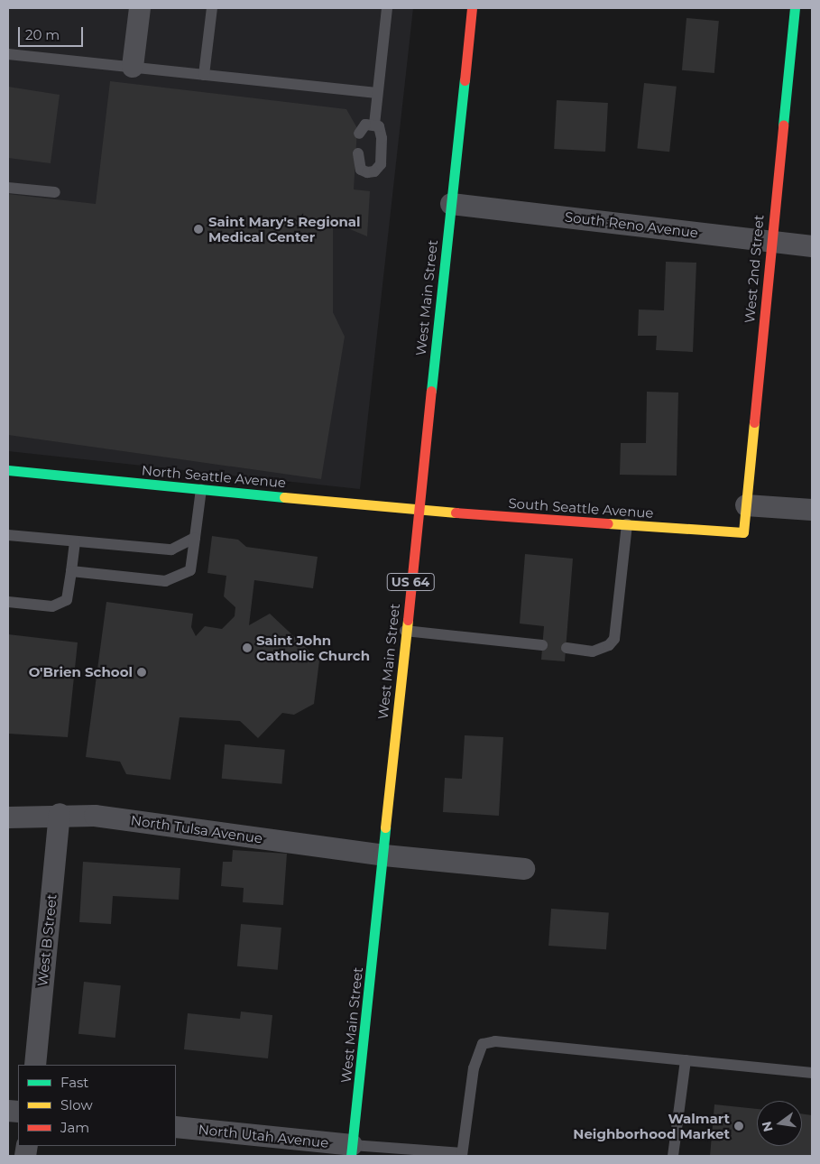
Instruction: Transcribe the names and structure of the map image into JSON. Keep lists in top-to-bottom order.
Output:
{
  "streets": {
    "street": [
      "South Reno Avenue",
      "West 2nd Street",
      "West Main Street",
      "North Seattle Avenue",
      "South Seattle Avenue",
      "US 64",
      "North Tulsa Avenue",
      "West B Street",
      "North Utah Avenue"
    ]
  },
  "crossings": [
    ["South Reno Avenue", "West 2nd Street"],
    ["South Reno Avenue", "West Main Street"],
    ["West 2nd Street", "South Seattle Avenue"],
    ["West Main Street", "North Seattle Avenue"],
    ["West Main Street", "South Seattle Avenue"],
    ["West Main Street", "North Tulsa Avenue"],
    ["West Main Street", "North Utah Avenue"],
    ["North Seattle Avenue", "South Seattle Avenue"],
    ["North Tulsa Avenue", "West B Street"]
  ],
  "places": [
    "Saint Mary's Regional Medical Center",
    "Saint John Catholic Church",
    "O'Brien School",
    "Walmart Neighborhood Market"
  ],
  "legend": ["Fast", "Slow", "Jam"],
  "scale_bar": "20 m",
  "north": "left"
}
